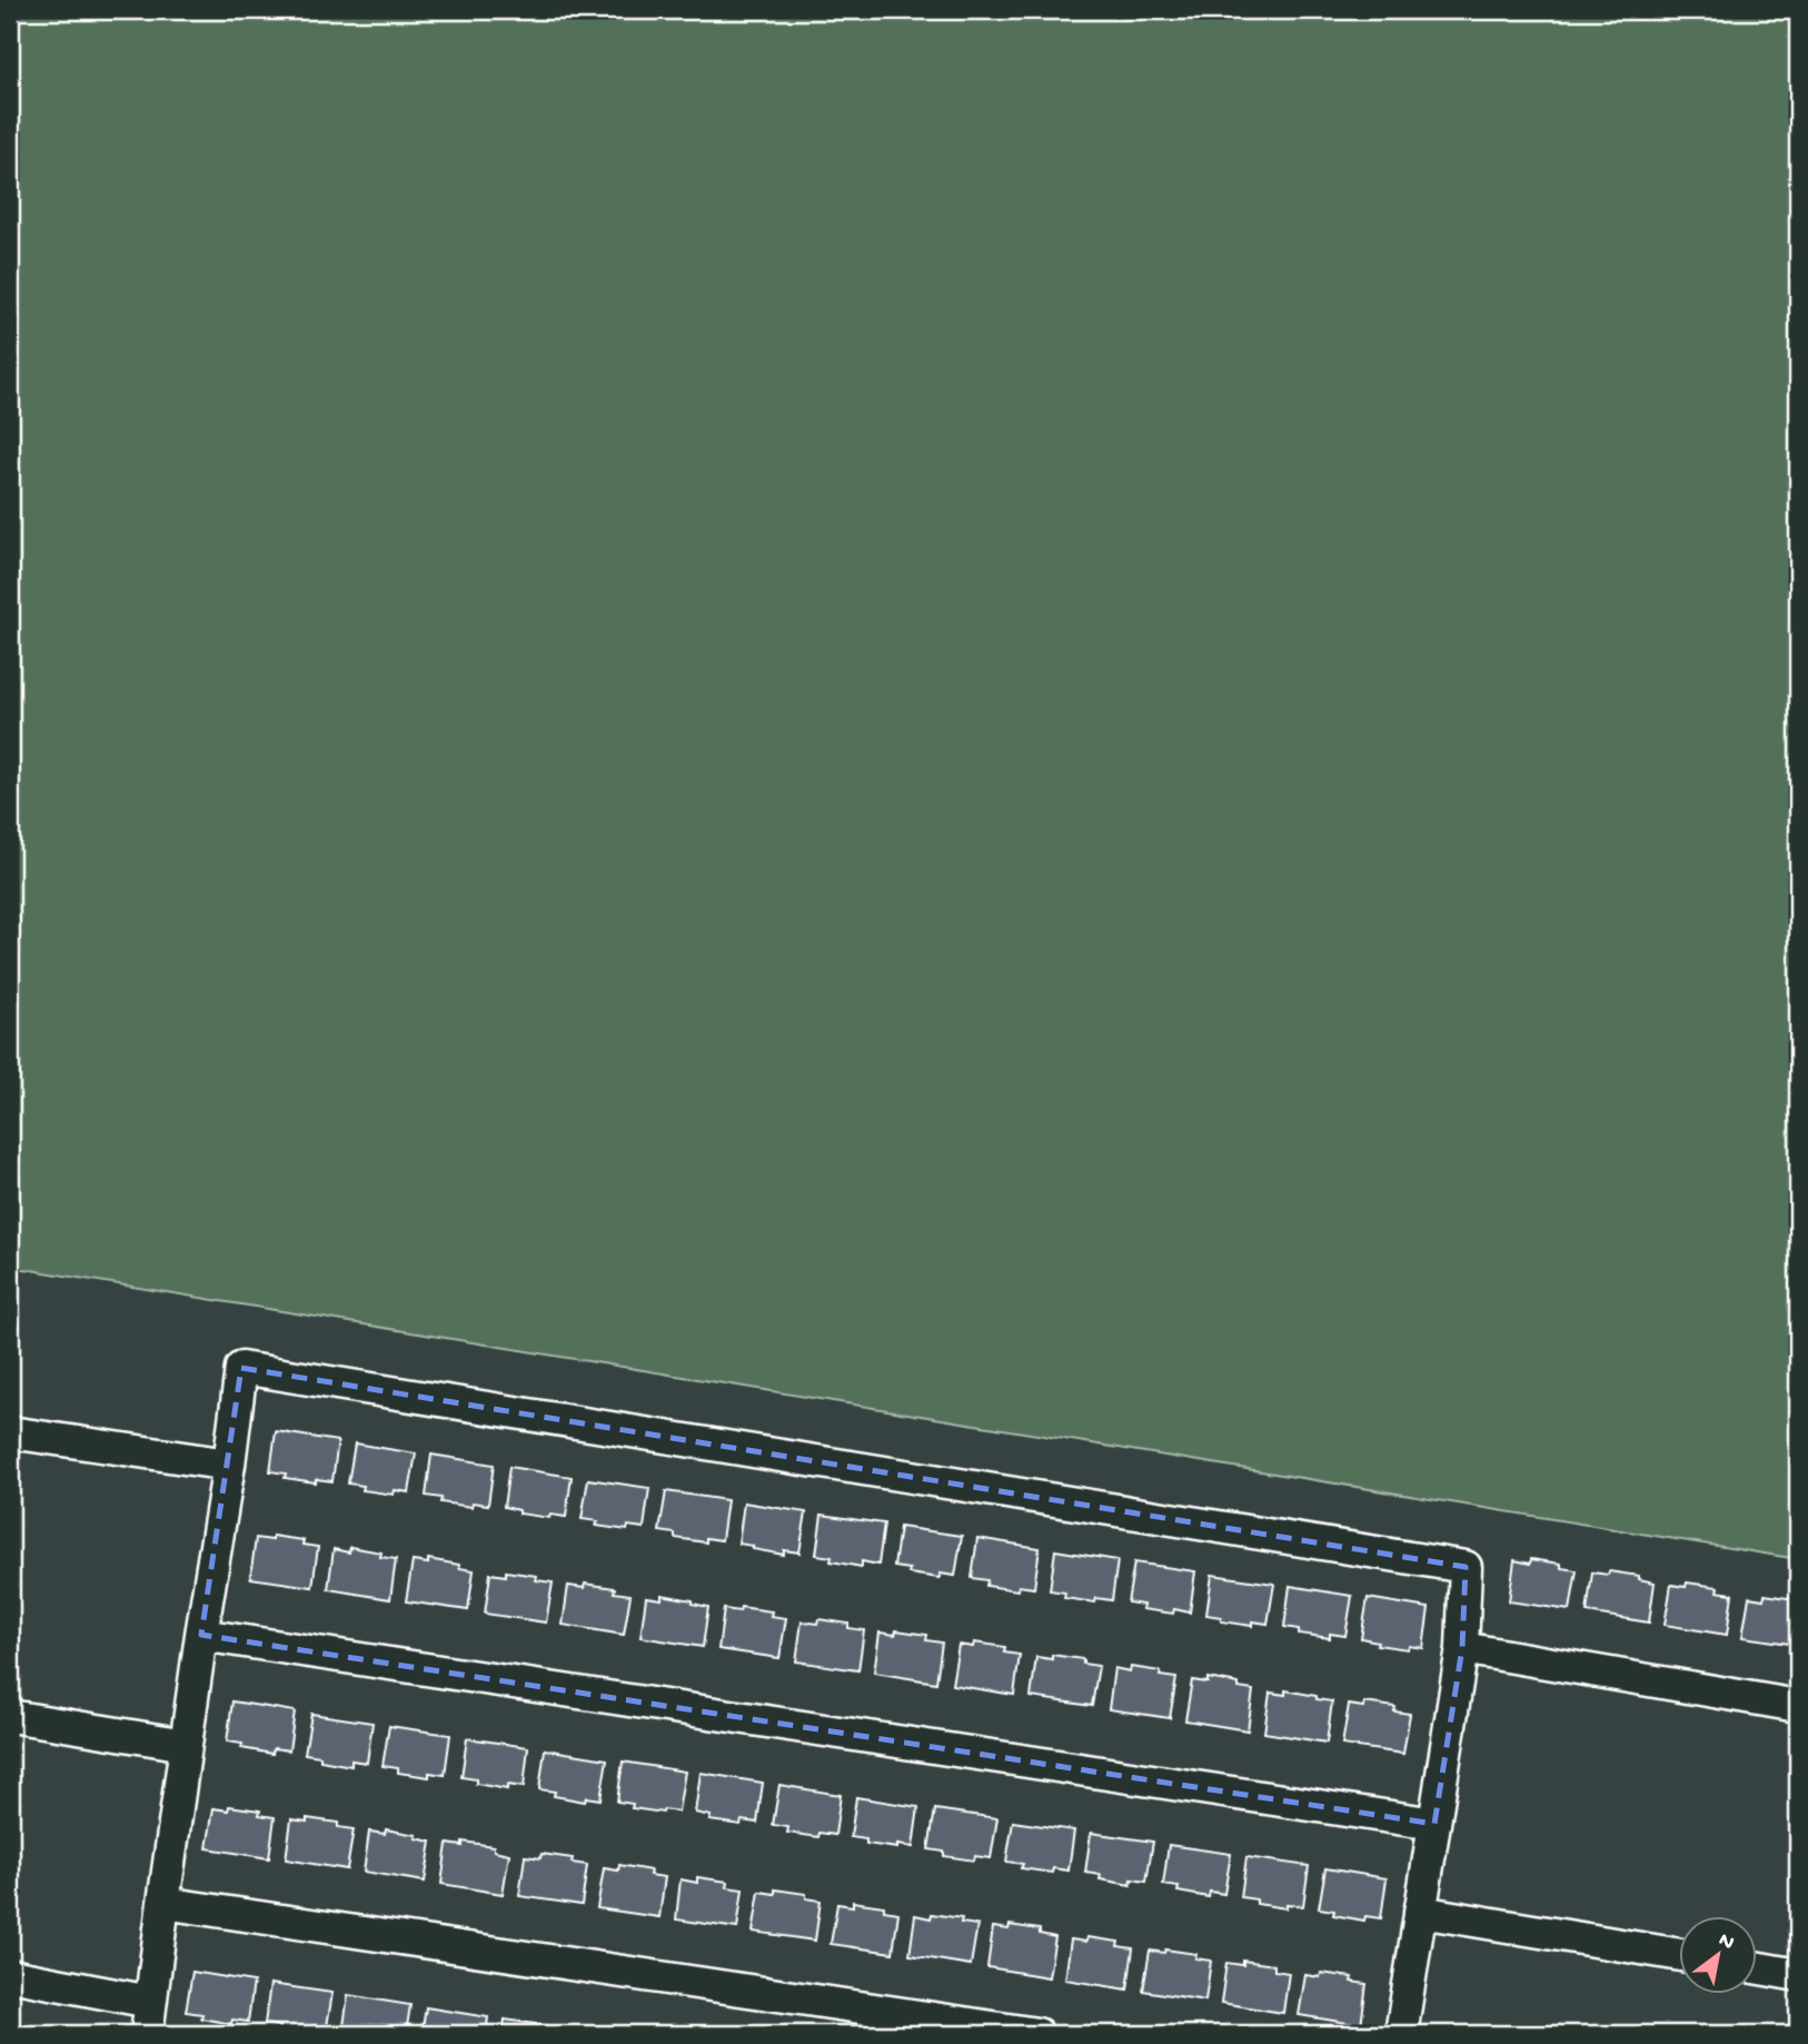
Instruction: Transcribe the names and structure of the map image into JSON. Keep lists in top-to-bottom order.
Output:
{
  "north": "top right"
}
